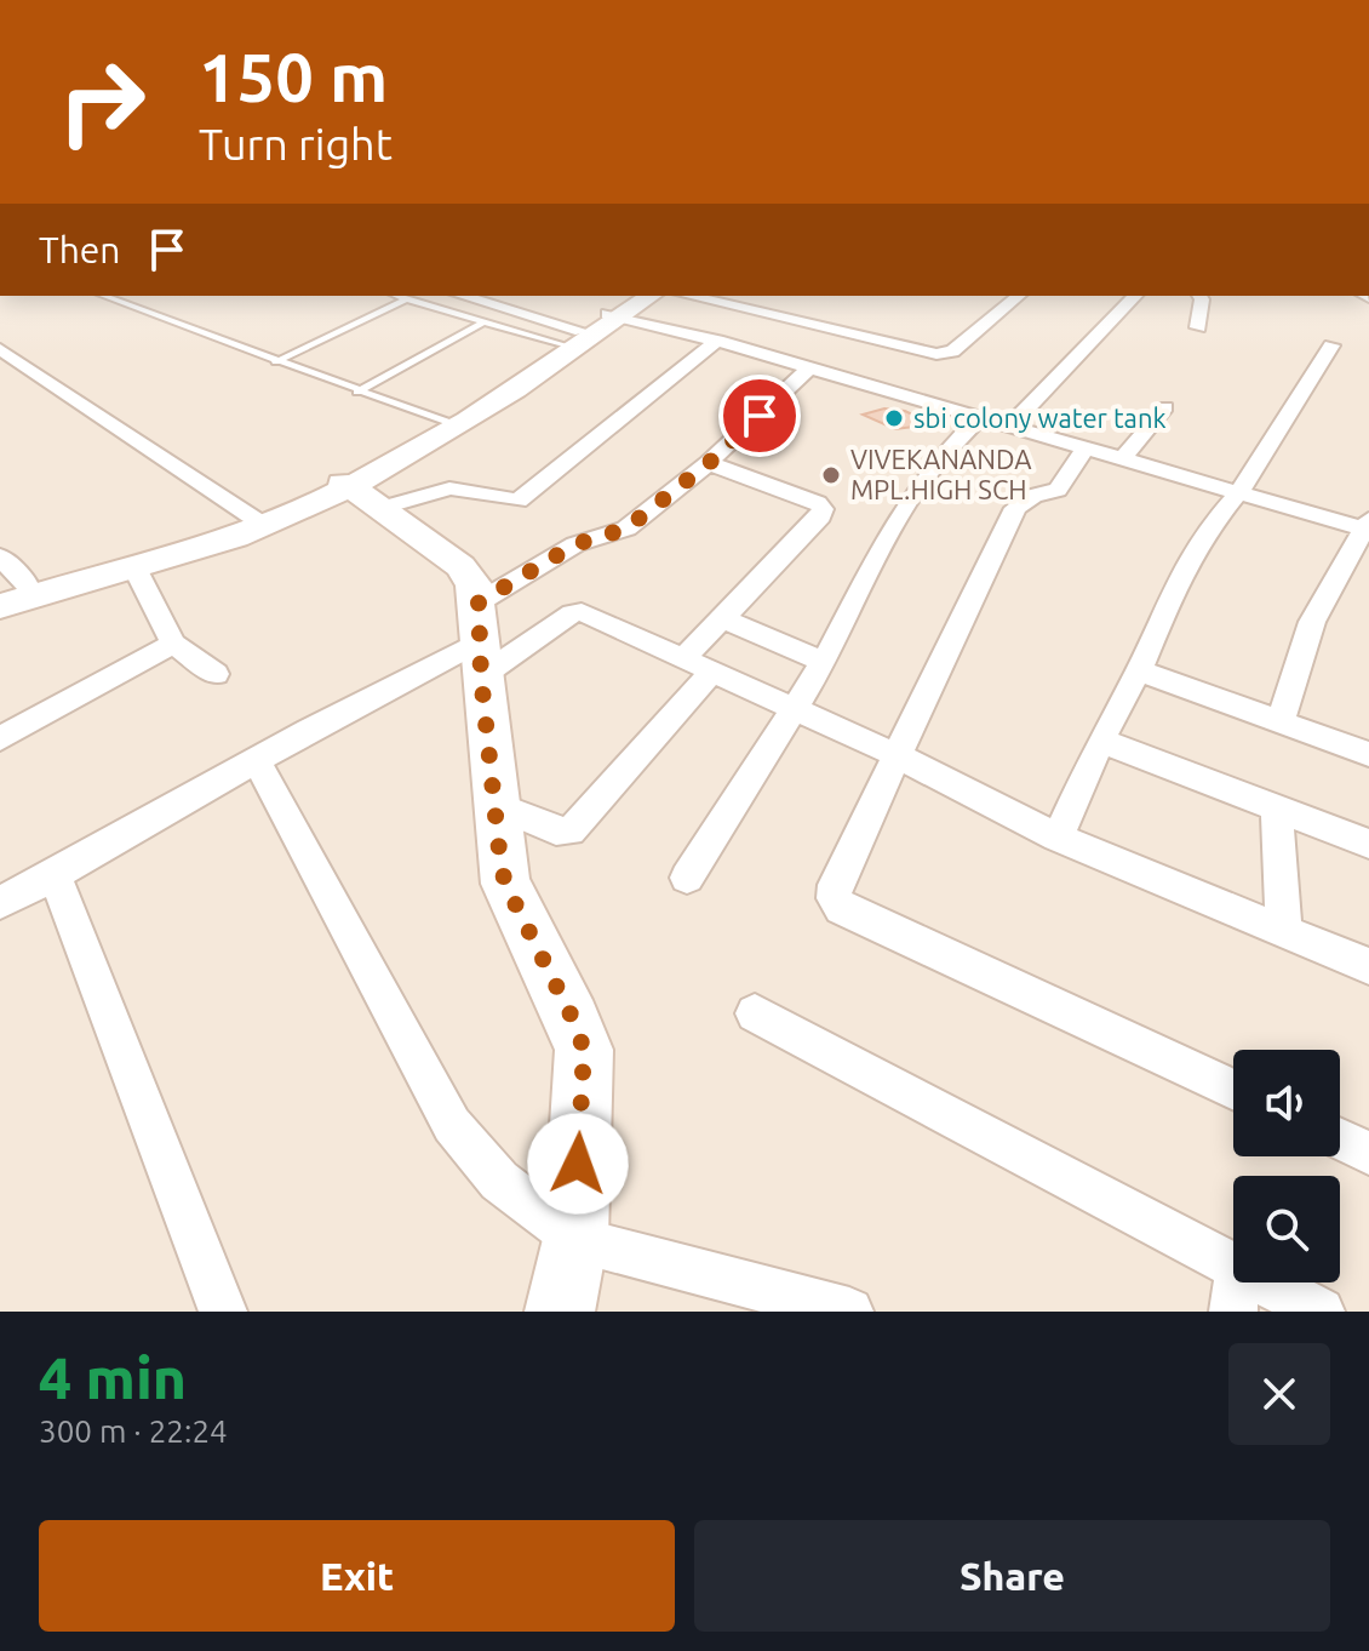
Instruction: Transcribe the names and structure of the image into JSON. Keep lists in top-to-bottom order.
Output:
{
  "places": ["sbi colony water tank", "VIVEKANANDA MPL.HIGH SCH"],
  "page": {
    "turn": ["150 m", "Turn right"],
    "then": "Then",
    "heading": ["4 min", "300 m · 22:24"],
    "buttons": ["Exit", "Share"]
  }
}
